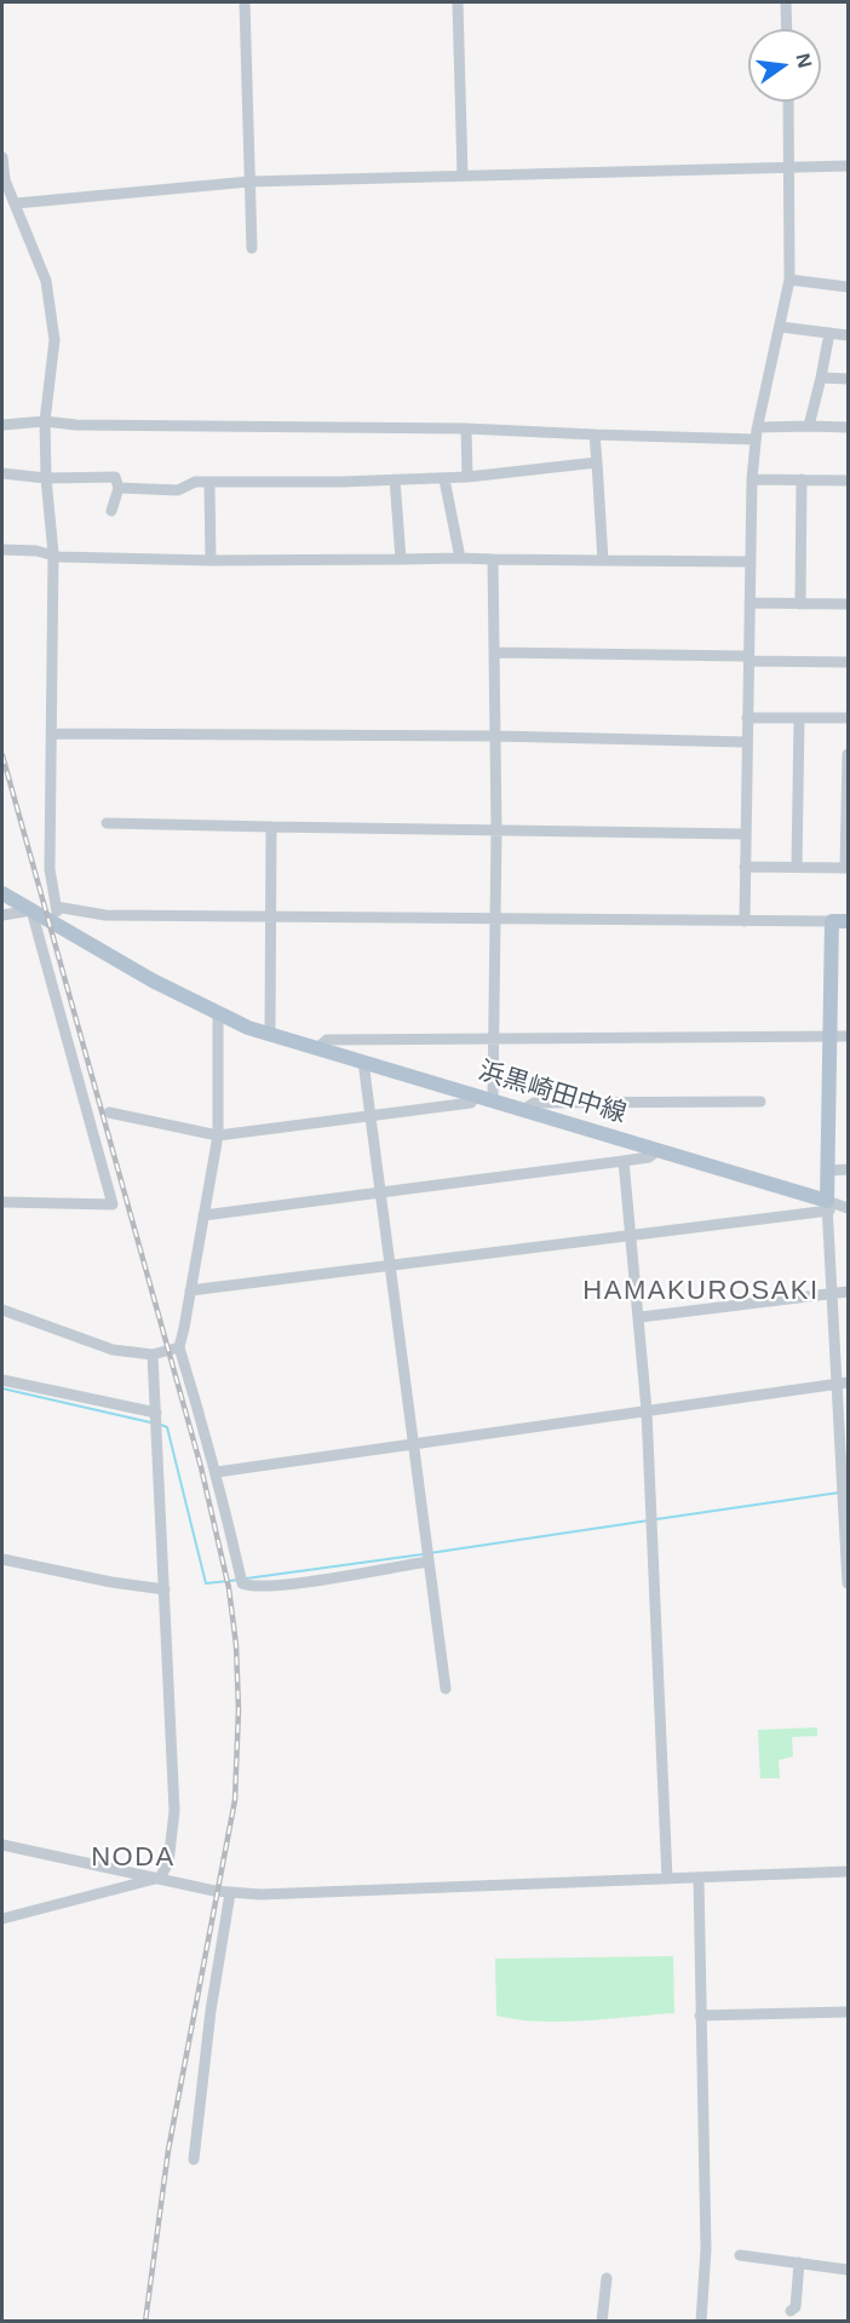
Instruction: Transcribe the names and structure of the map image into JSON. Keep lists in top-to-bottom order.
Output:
{
  "streets": {
    "main road": ["浜黒崎田中線"]
  },
  "districts": ["HAMAKUROSAKI", "NODA"],
  "north": "right"
}
